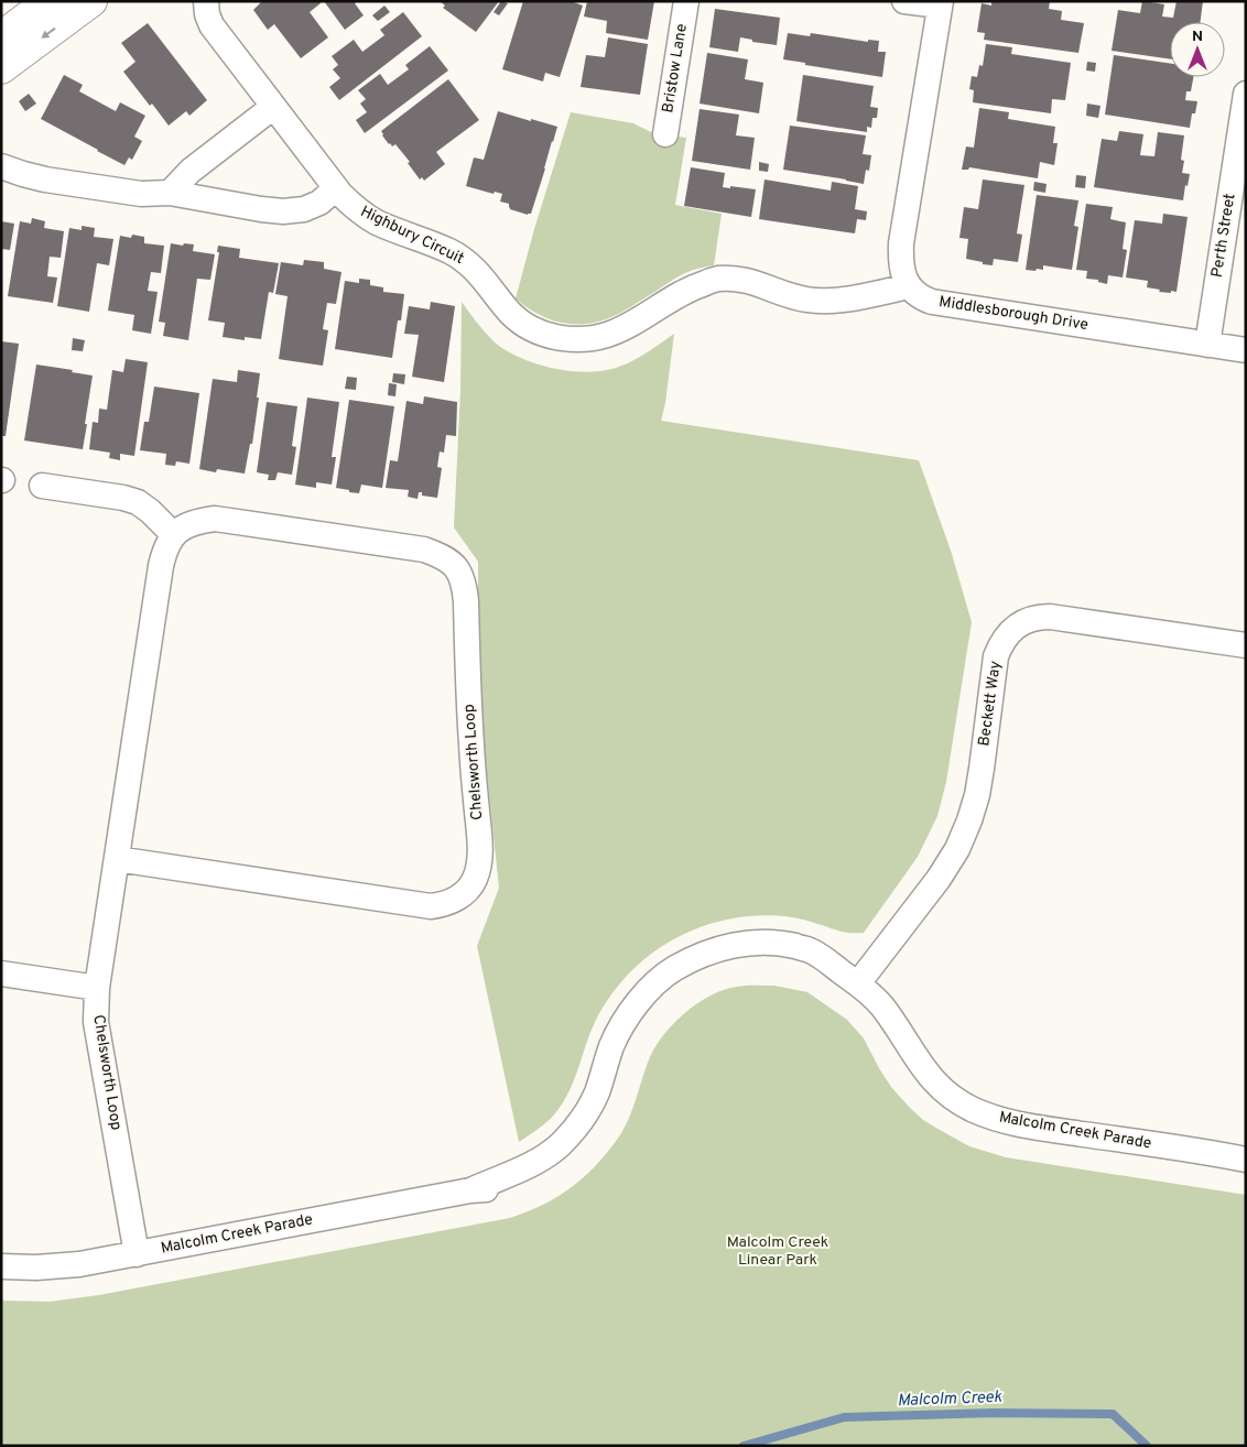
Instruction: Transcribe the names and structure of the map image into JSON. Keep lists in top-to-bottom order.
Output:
{
  "streets": {
    "street": [
      "Bristow Lane",
      "Highbury Circuit",
      "Perth Street",
      "Middlesborough Drive",
      "Beckett Way",
      "Chelsworth Loop",
      "Malcolm Creek Parade"
    ]
  },
  "crossings": [
    ["Highbury Circuit", "Middlesborough Drive"],
    ["Perth Street", "Middlesborough Drive"],
    ["Beckett Way", "Malcolm Creek Parade"],
    ["Chelsworth Loop", "Malcolm Creek Parade"]
  ],
  "water": ["Malcolm Creek"],
  "parks": ["Malcolm Creek Linear Park"],
  "north": "top"
}
